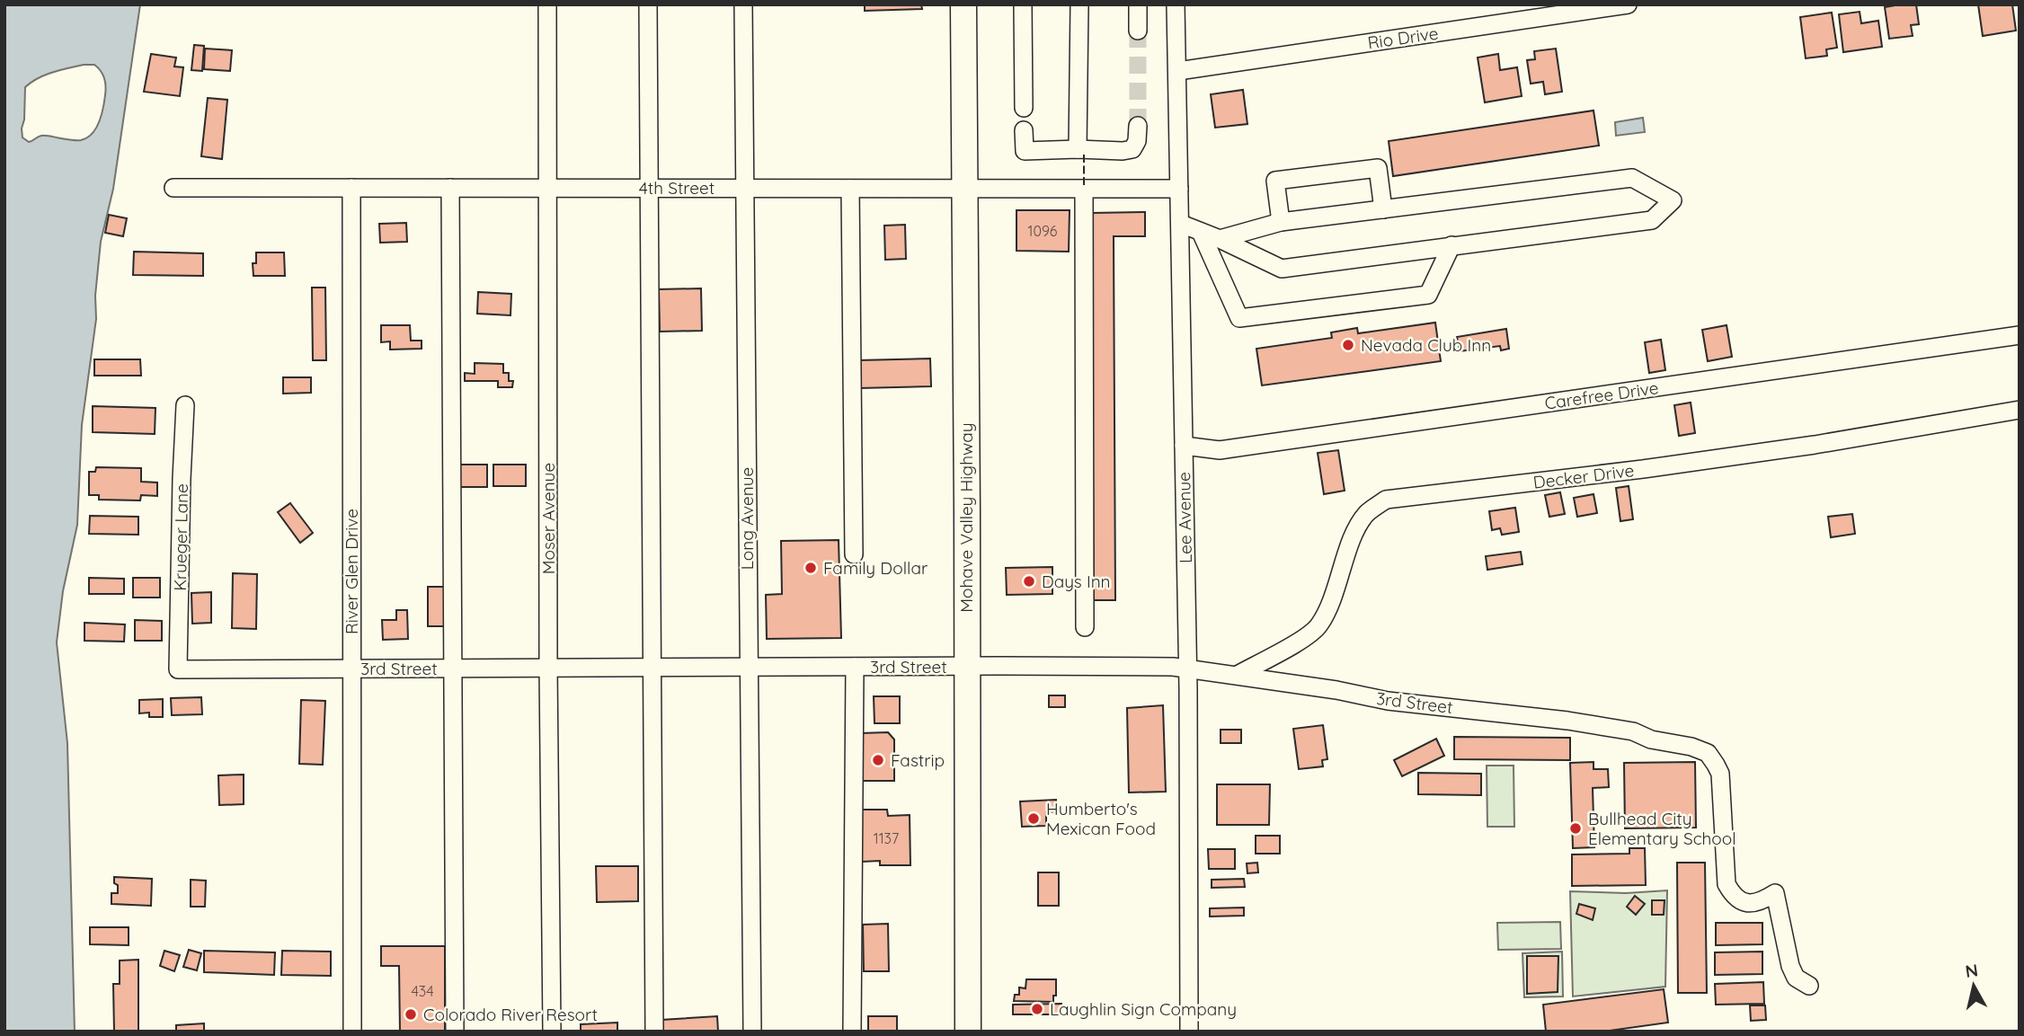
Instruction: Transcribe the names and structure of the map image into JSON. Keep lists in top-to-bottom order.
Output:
{
  "streets": {
    "highway": ["Mohave Valley Highway"],
    "street": [
      "Rio Drive",
      "4th Street",
      "Carefree Drive",
      "Decker Drive",
      "Lee Avenue",
      "Moser Avenue",
      "Long Avenue",
      "Krueger Lane",
      "River Glen Drive",
      "3rd Street"
    ]
  },
  "crossings": [
    ["Rio Drive", "Lee Avenue"],
    ["4th Street", "Mohave Valley Highway"],
    ["4th Street", "Lee Avenue"],
    ["4th Street", "Moser Avenue"],
    ["4th Street", "Long Avenue"],
    ["4th Street", "River Glen Drive"],
    ["Carefree Drive", "Lee Avenue"],
    ["Decker Drive", "3rd Street"],
    ["Mohave Valley Highway", "3rd Street"],
    ["Lee Avenue", "3rd Street"],
    ["Moser Avenue", "3rd Street"],
    ["Long Avenue", "3rd Street"],
    ["Krueger Lane", "3rd Street"],
    ["River Glen Drive", "3rd Street"]
  ],
  "places": [
    "Nevada Club Inn",
    "Family Dollar",
    "Days Inn",
    "Fastrip",
    "Humberto's Mexican Food",
    "Bullhead City Elementary School",
    "Laughlin Sign Company",
    "Colorado River Resort"
  ],
  "house_numbers": ["1096", "1137", "434"],
  "north": "top"
}
